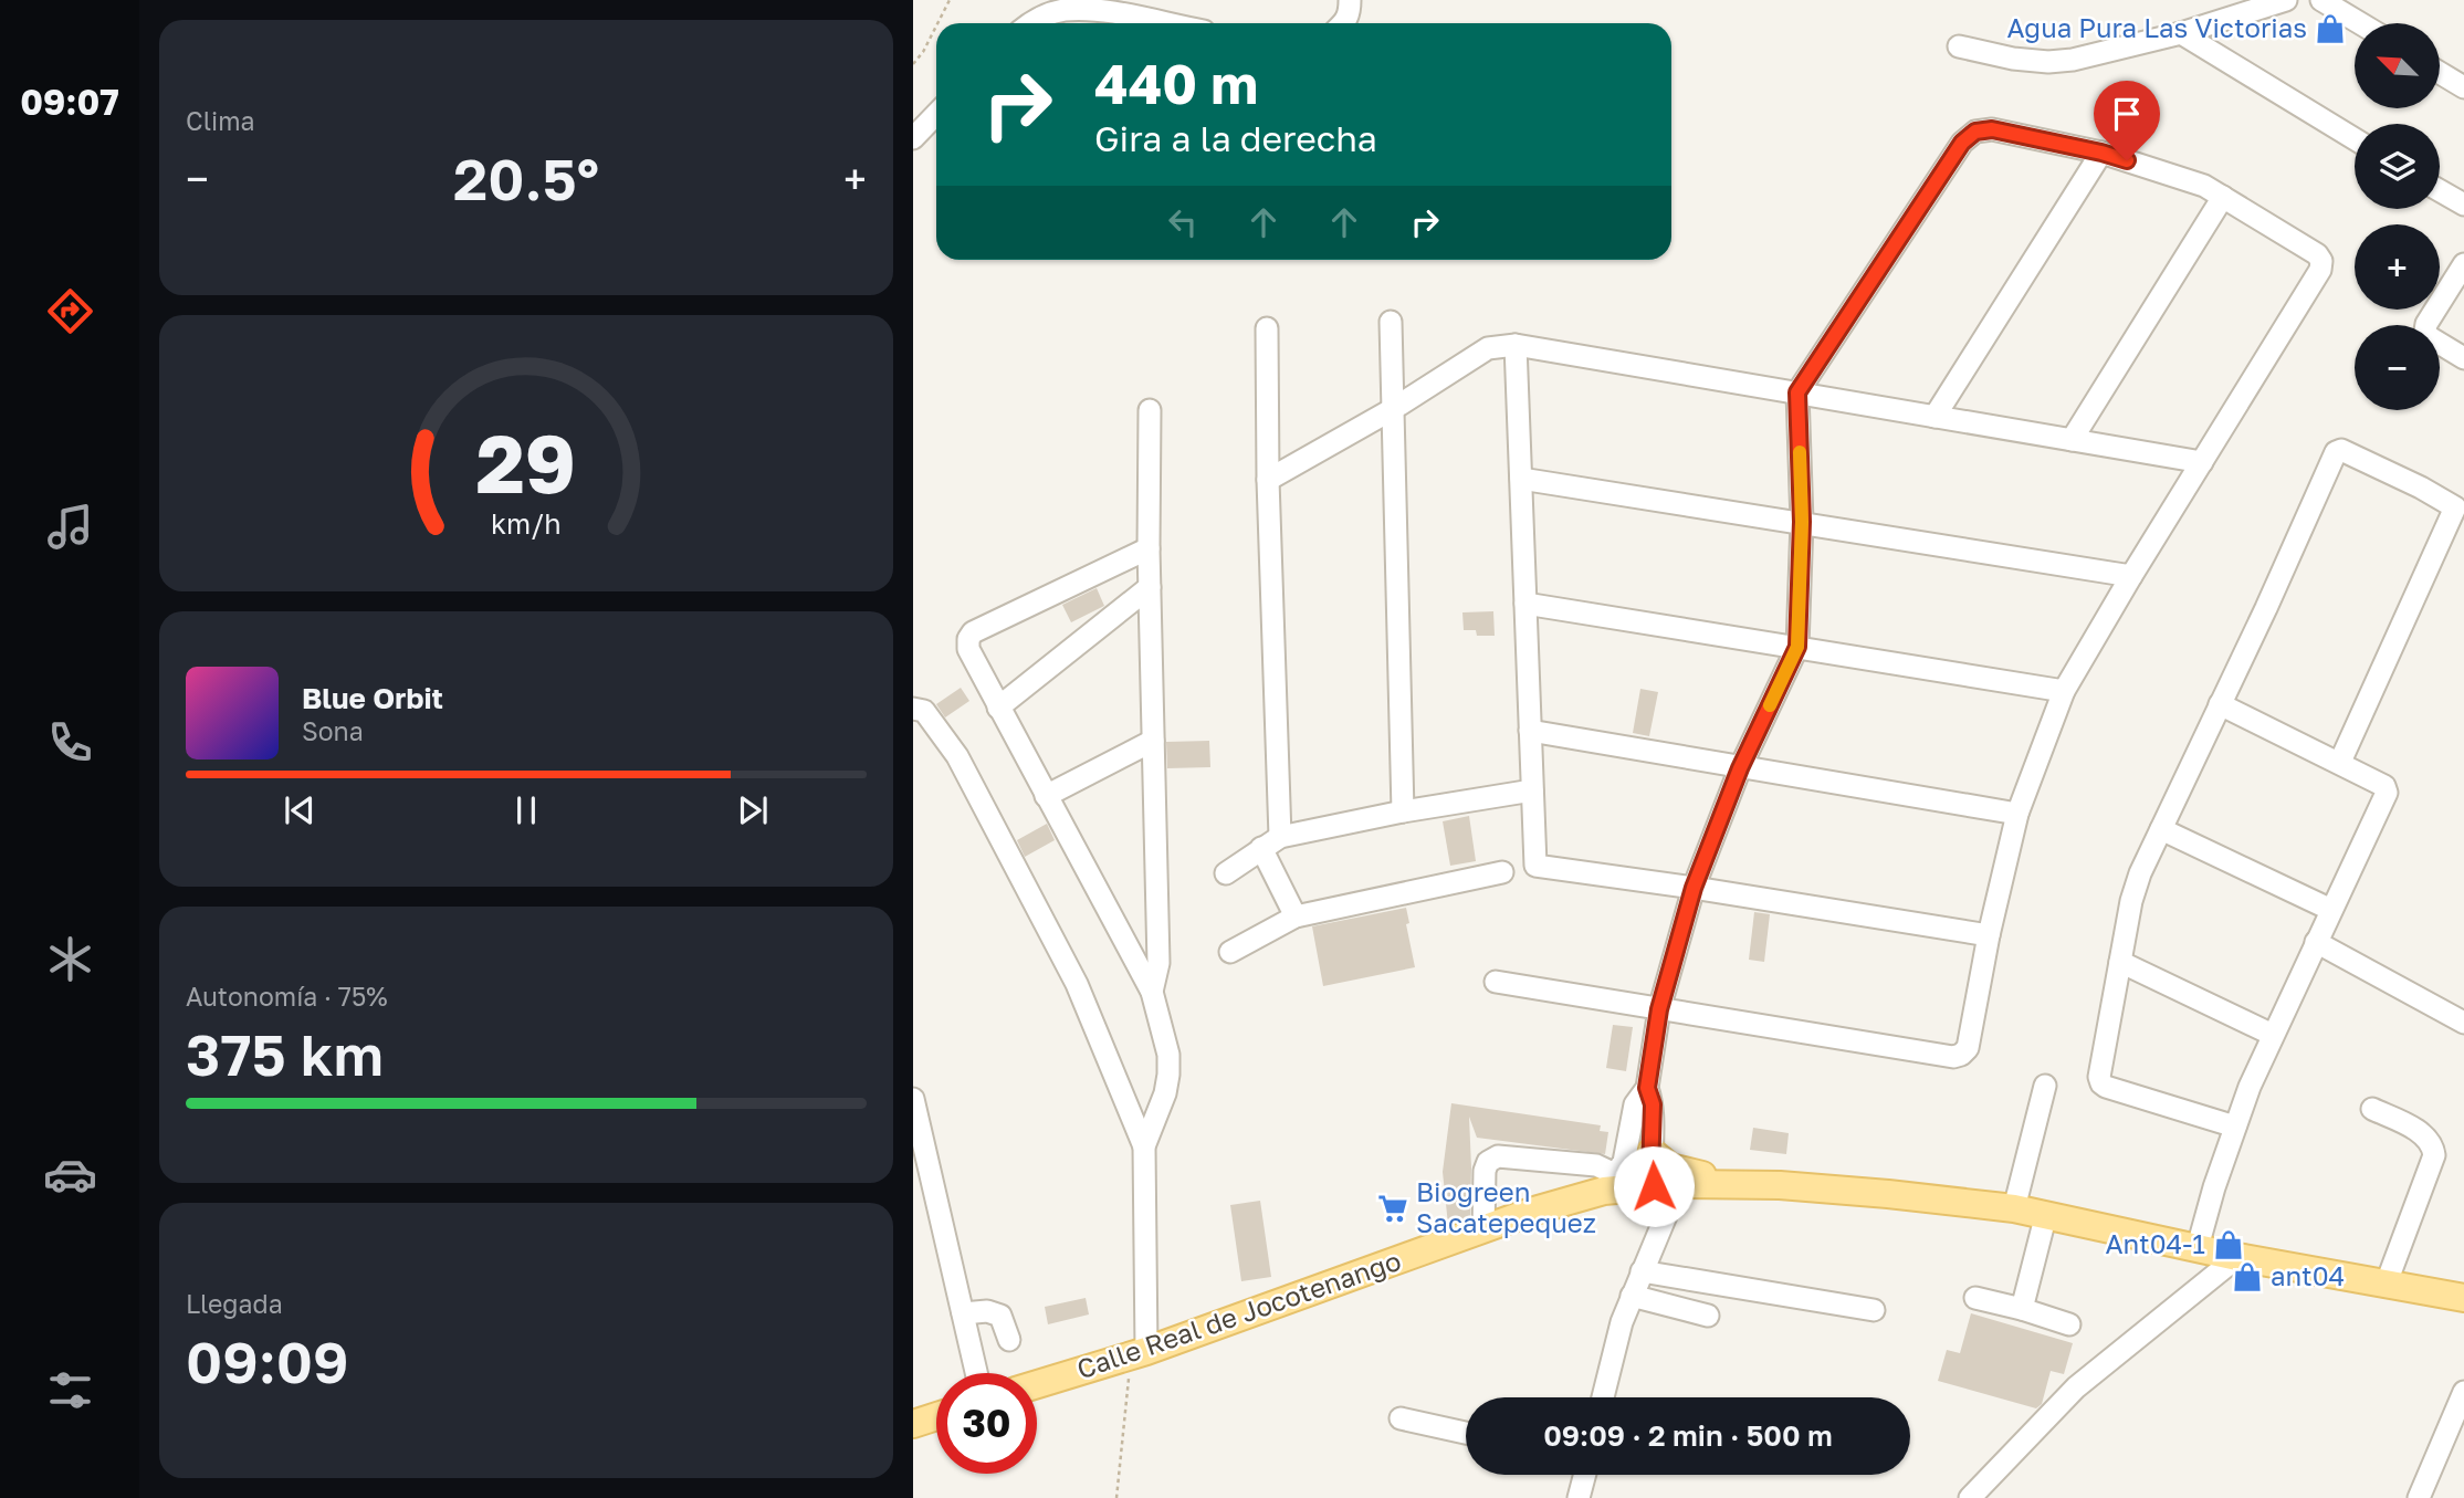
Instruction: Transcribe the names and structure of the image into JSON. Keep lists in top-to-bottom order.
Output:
{
  "streets": {
    "main road": ["Calle Real de Jocotenango"]
  },
  "places": {
    "shop": ["Agua Pura Las Victorias", "Ant04-1", "ant04"],
    "supermarket": ["Biogreen Sacatepequez"]
  },
  "north": "top left",
  "page": {
    "tabs": "09:07",
    "tile": [
      "Clima",
      ["Autonomía · 75%", "375 km"],
      ["Llegada", "09:09"]
    ],
    "map_buttons": ["+", "−"],
    "turn": ["440 m", "Gira a la derecha"],
    "heat": ["−", "20.5°", "+"],
    "song": ["Blue Orbit", "Sona"],
    "limit": "30",
    "trip": "09:09 · 2 min · 500 m",
    "gauge": ["29", "km/h"]
  }
}
